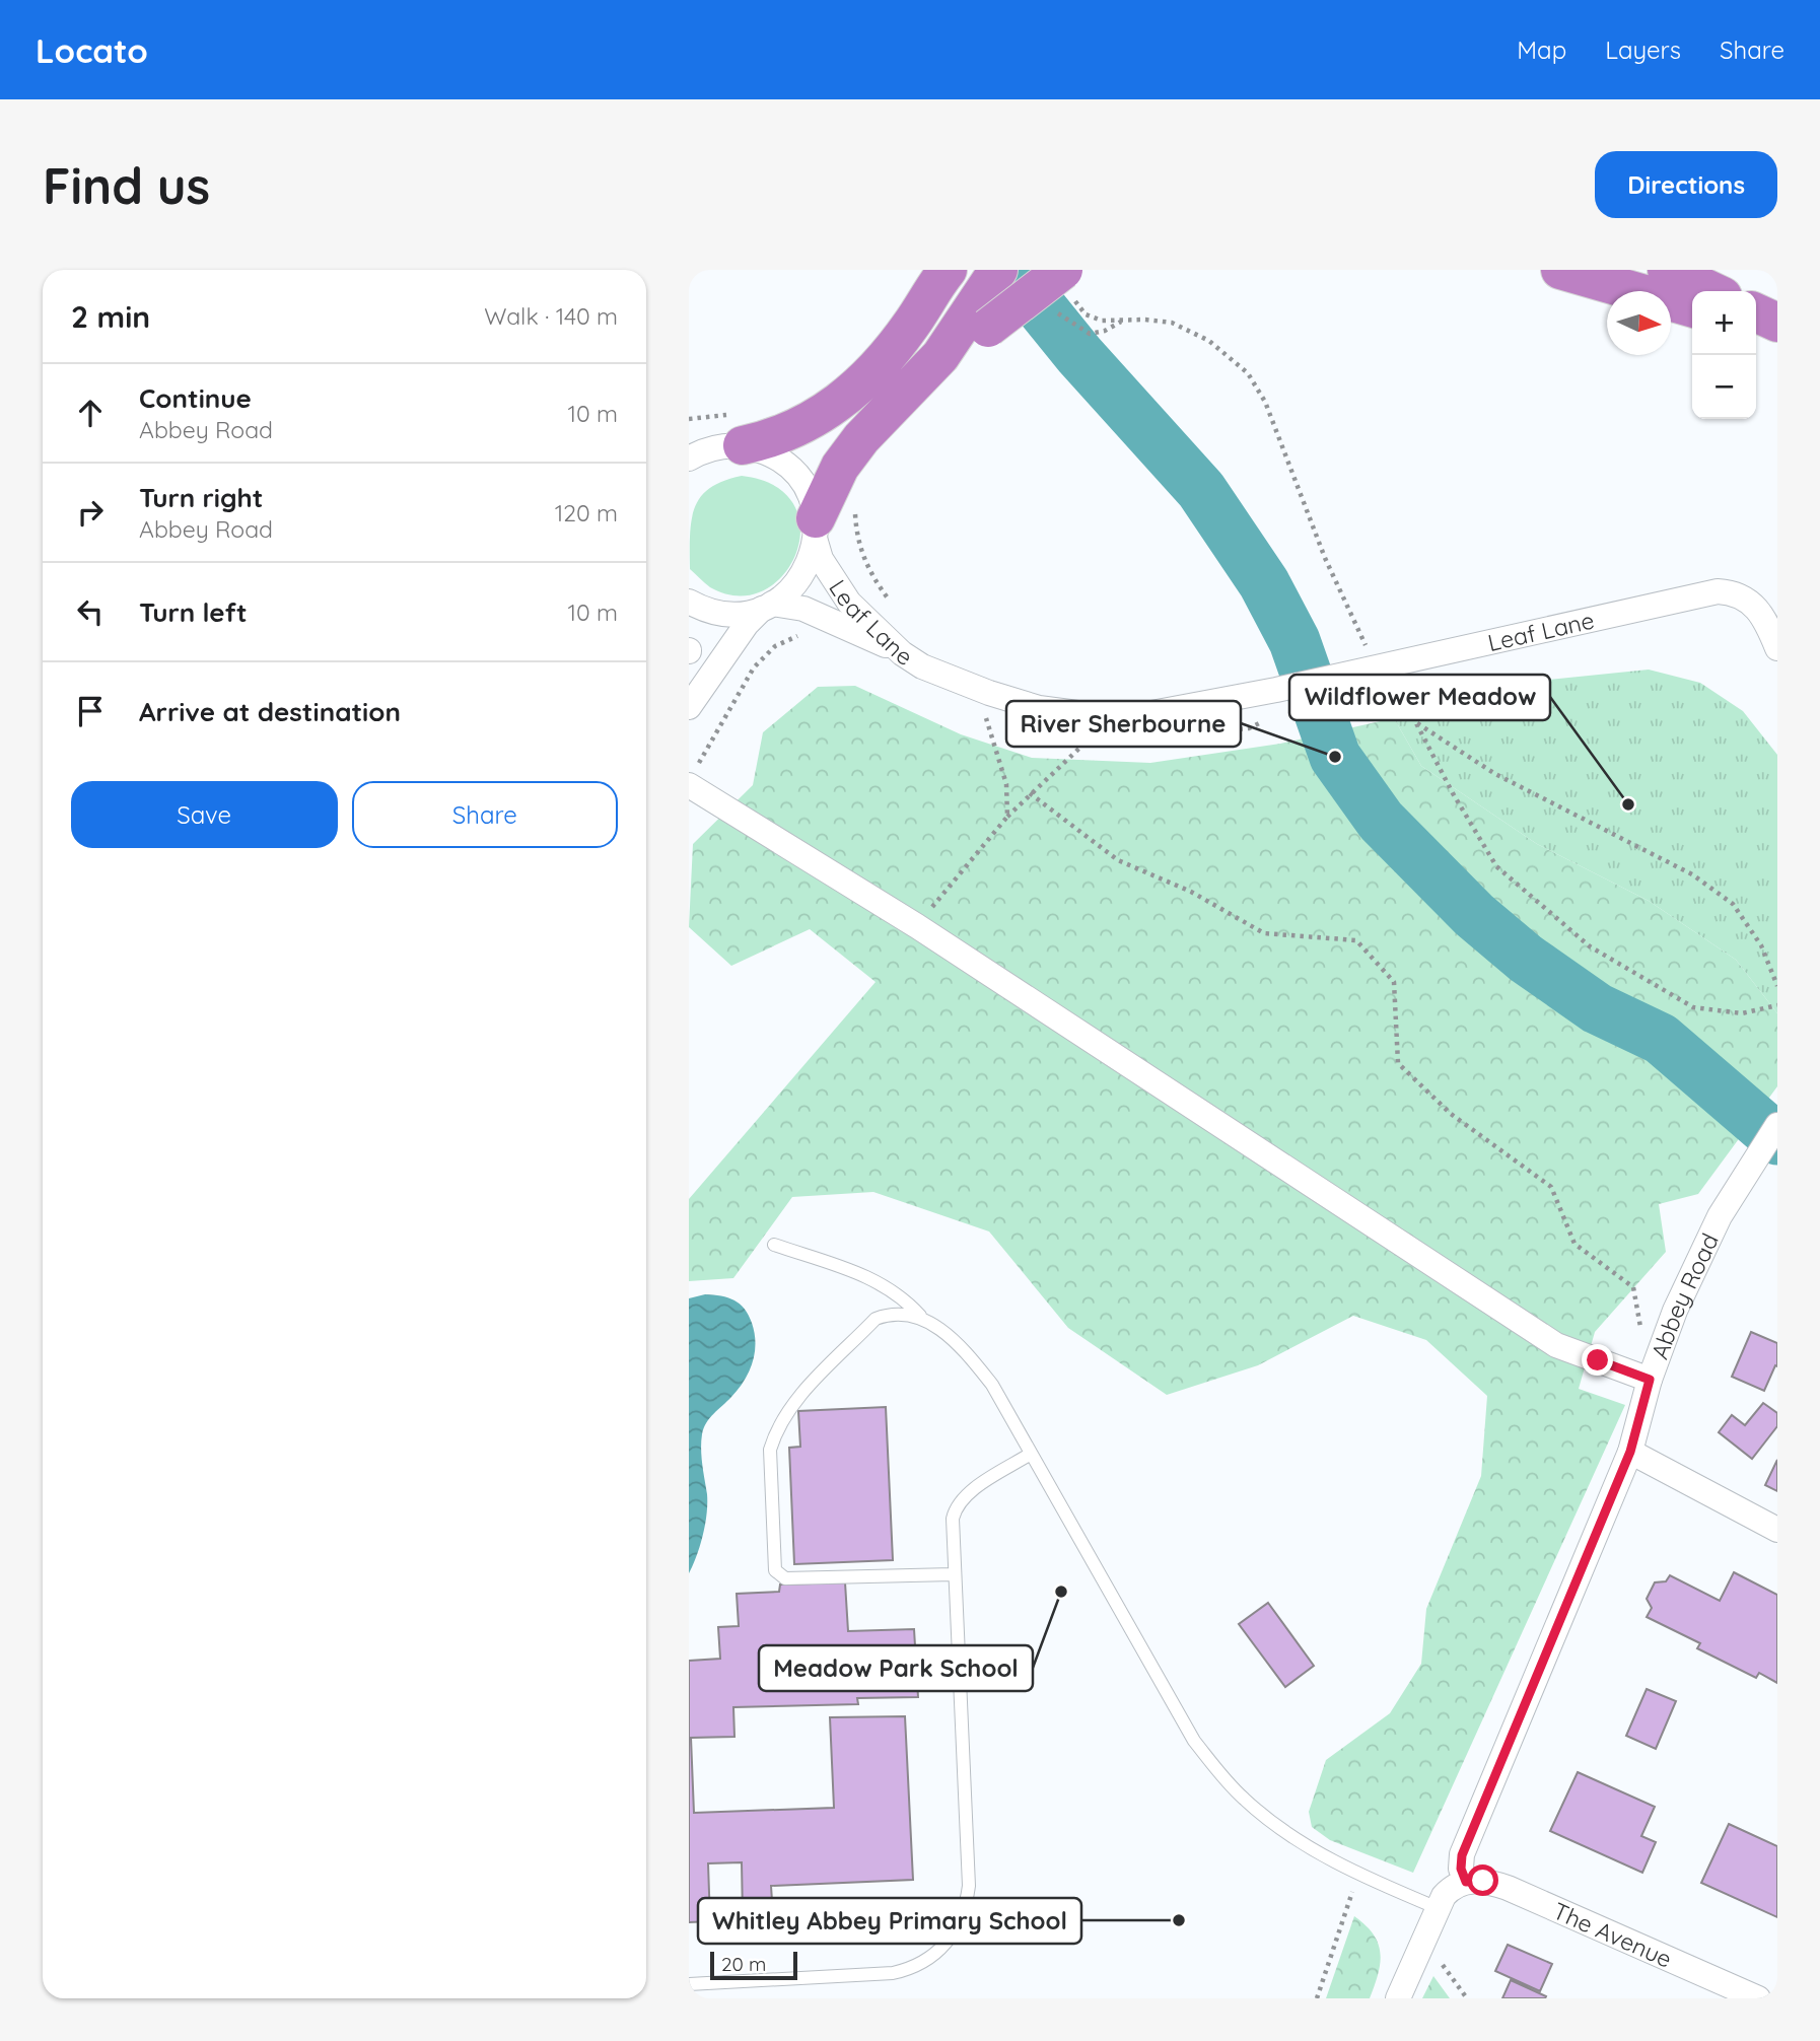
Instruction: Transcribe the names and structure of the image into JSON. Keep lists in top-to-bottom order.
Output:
{
  "streets": {
    "street": ["Leaf Lane", "Abbey Road", "The Avenue"]
  },
  "crossings": [
    ["Abbey Road", "The Avenue"]
  ],
  "places": [
    "River Sherbourne",
    "Wildflower Meadow",
    "Meadow Park School",
    "Whitley Abbey Primary School"
  ],
  "scale_bar": "20 m",
  "north": "right",
  "page": {
    "header": "Locato",
    "nav": ["Map", "Layers", "Share"],
    "buttons": [
      "Directions",
      ["Save", "Share"]
    ],
    "title": "Find us",
    "heading": ["2 min", "Walk · 140 m"],
    "map_buttons": ["+", "−"],
    "list": [
      ["Continue", "Abbey Road", "10 m"],
      ["Turn right", "Abbey Road", "120 m"],
      ["Turn left", "10 m"],
      "Arrive at destination"
    ],
    "scale": "20 m"
  }
}
